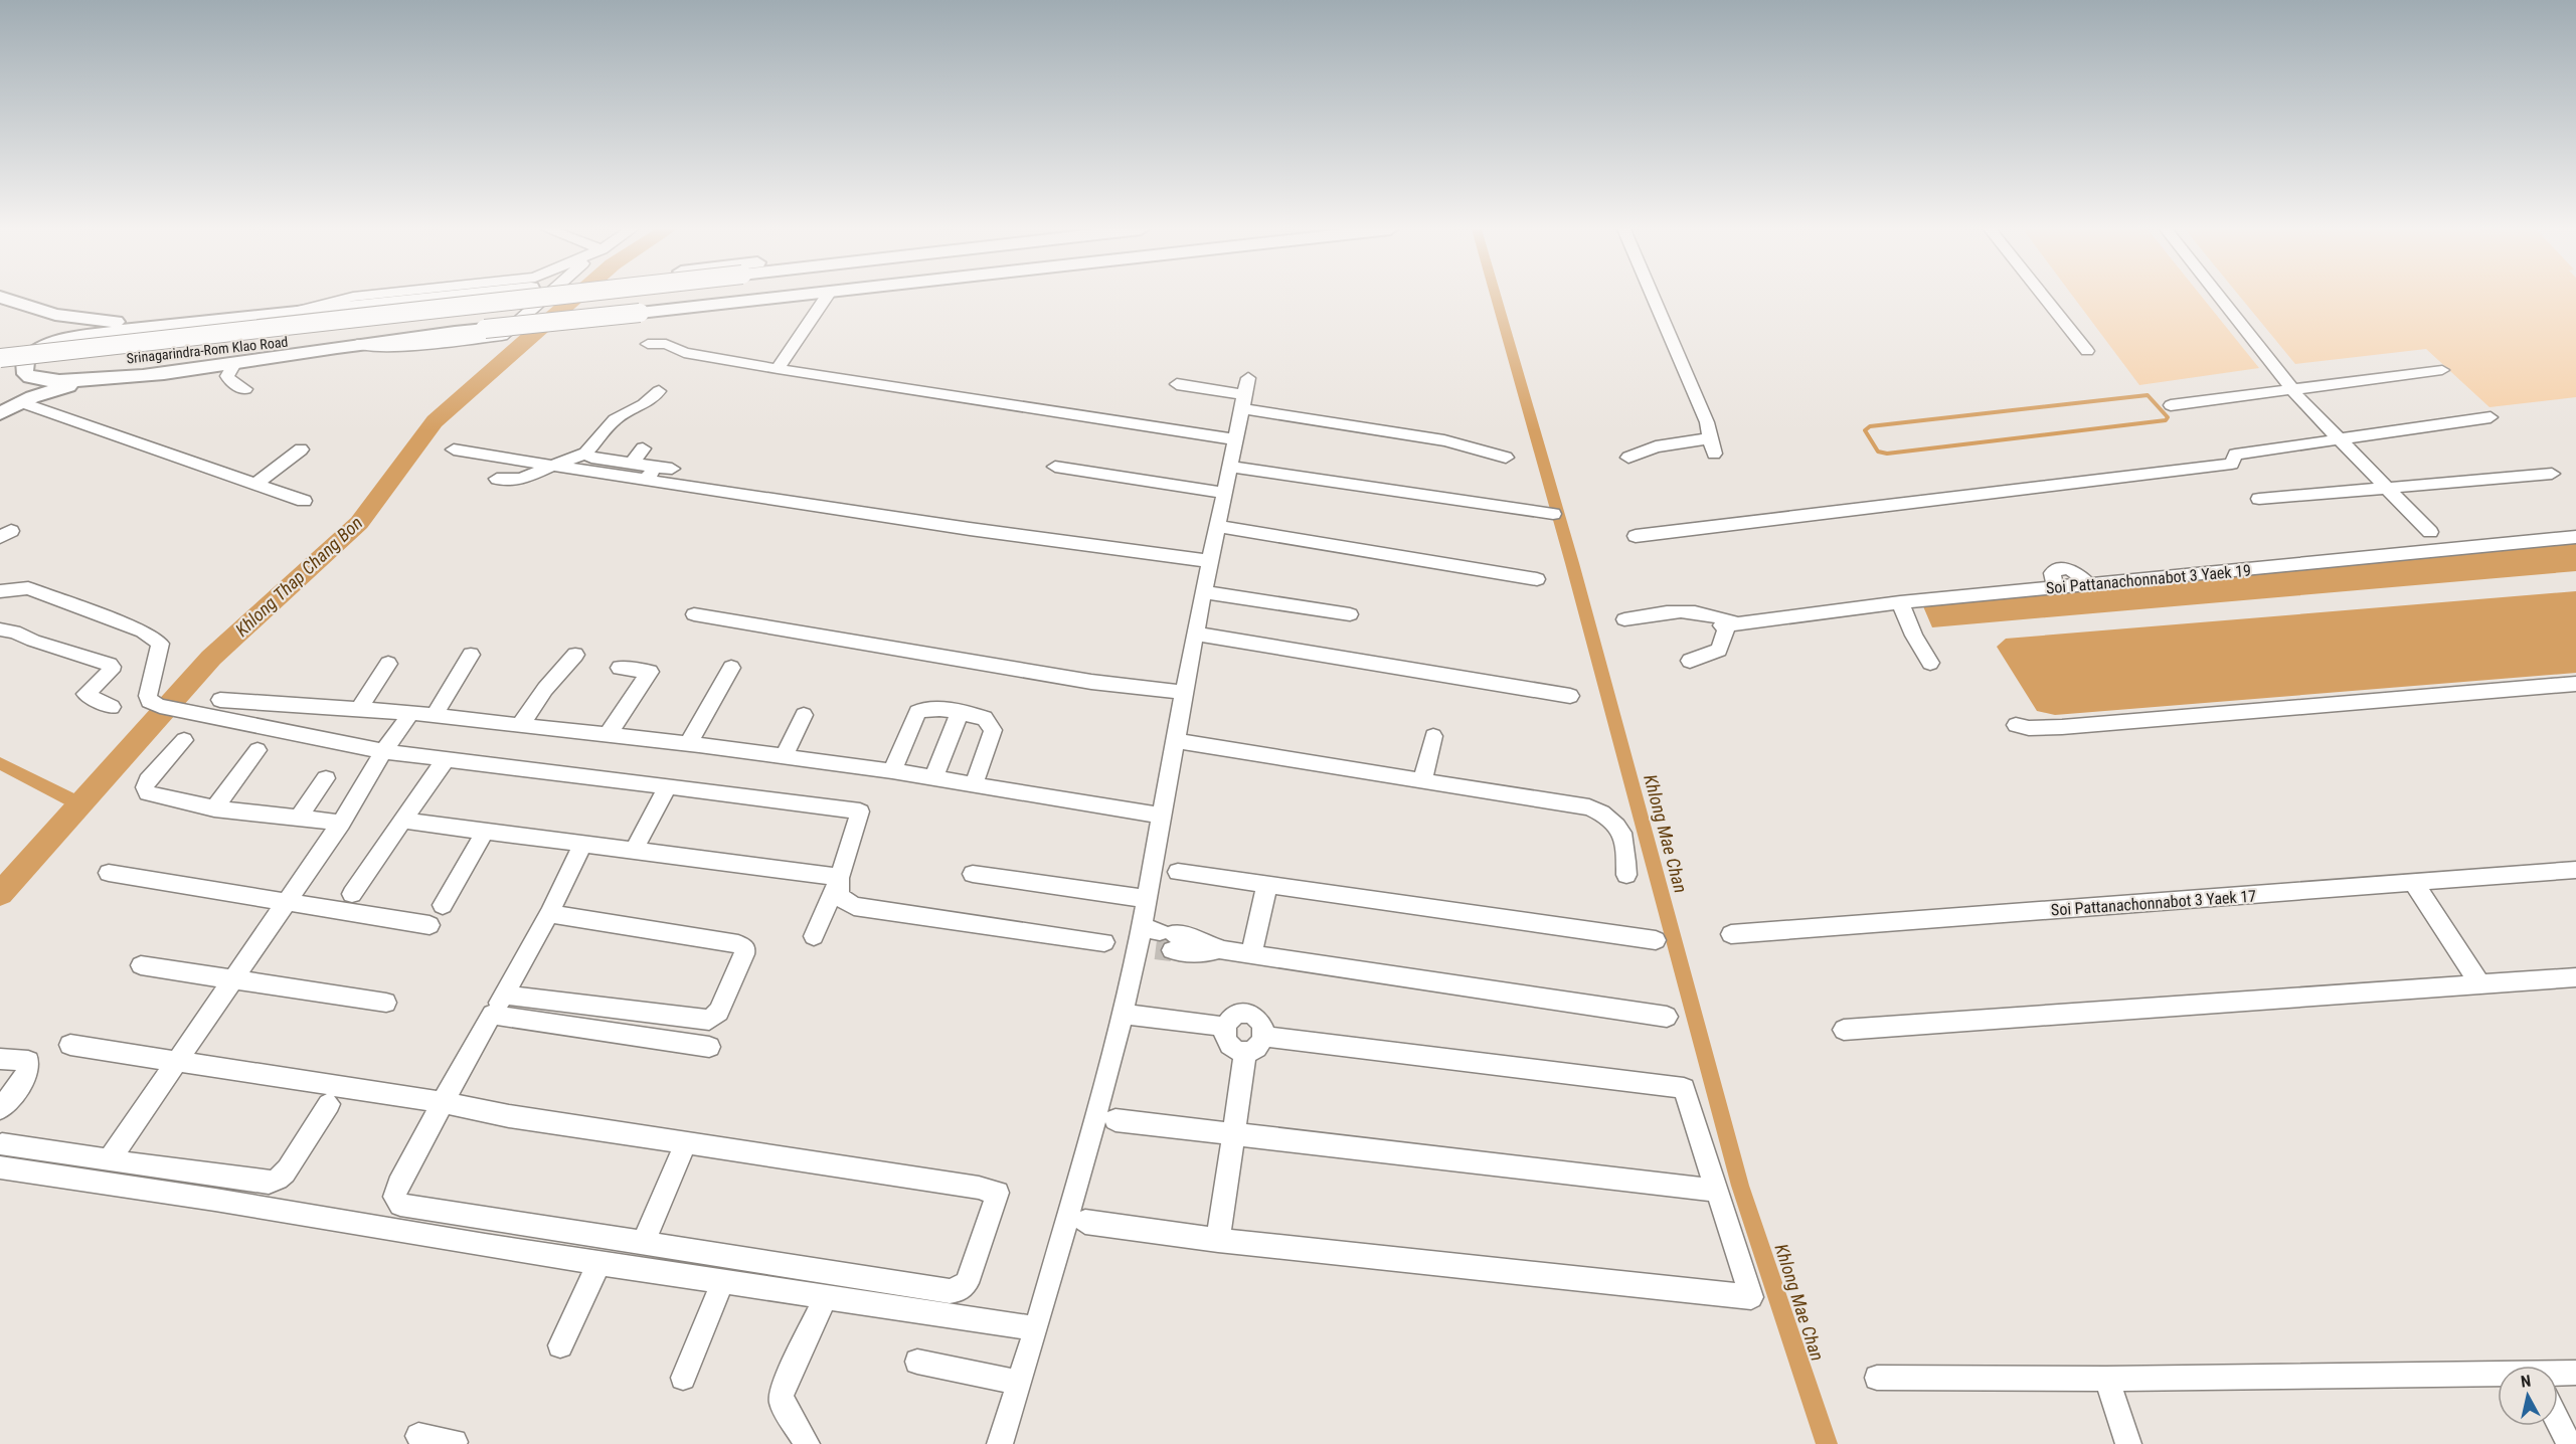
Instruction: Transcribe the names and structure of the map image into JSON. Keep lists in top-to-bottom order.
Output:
{
  "streets": {
    "main road": ["Srinagarindra-Rom Klao Road"],
    "street": ["Soi Pattanachonnabot 3 Yaek 19", "Soi Pattanachonnabot 3 Yaek 17"]
  },
  "water": ["Khlong Thap Chang Bon", "Khlong Mae Chan"],
  "north": "top"
}
